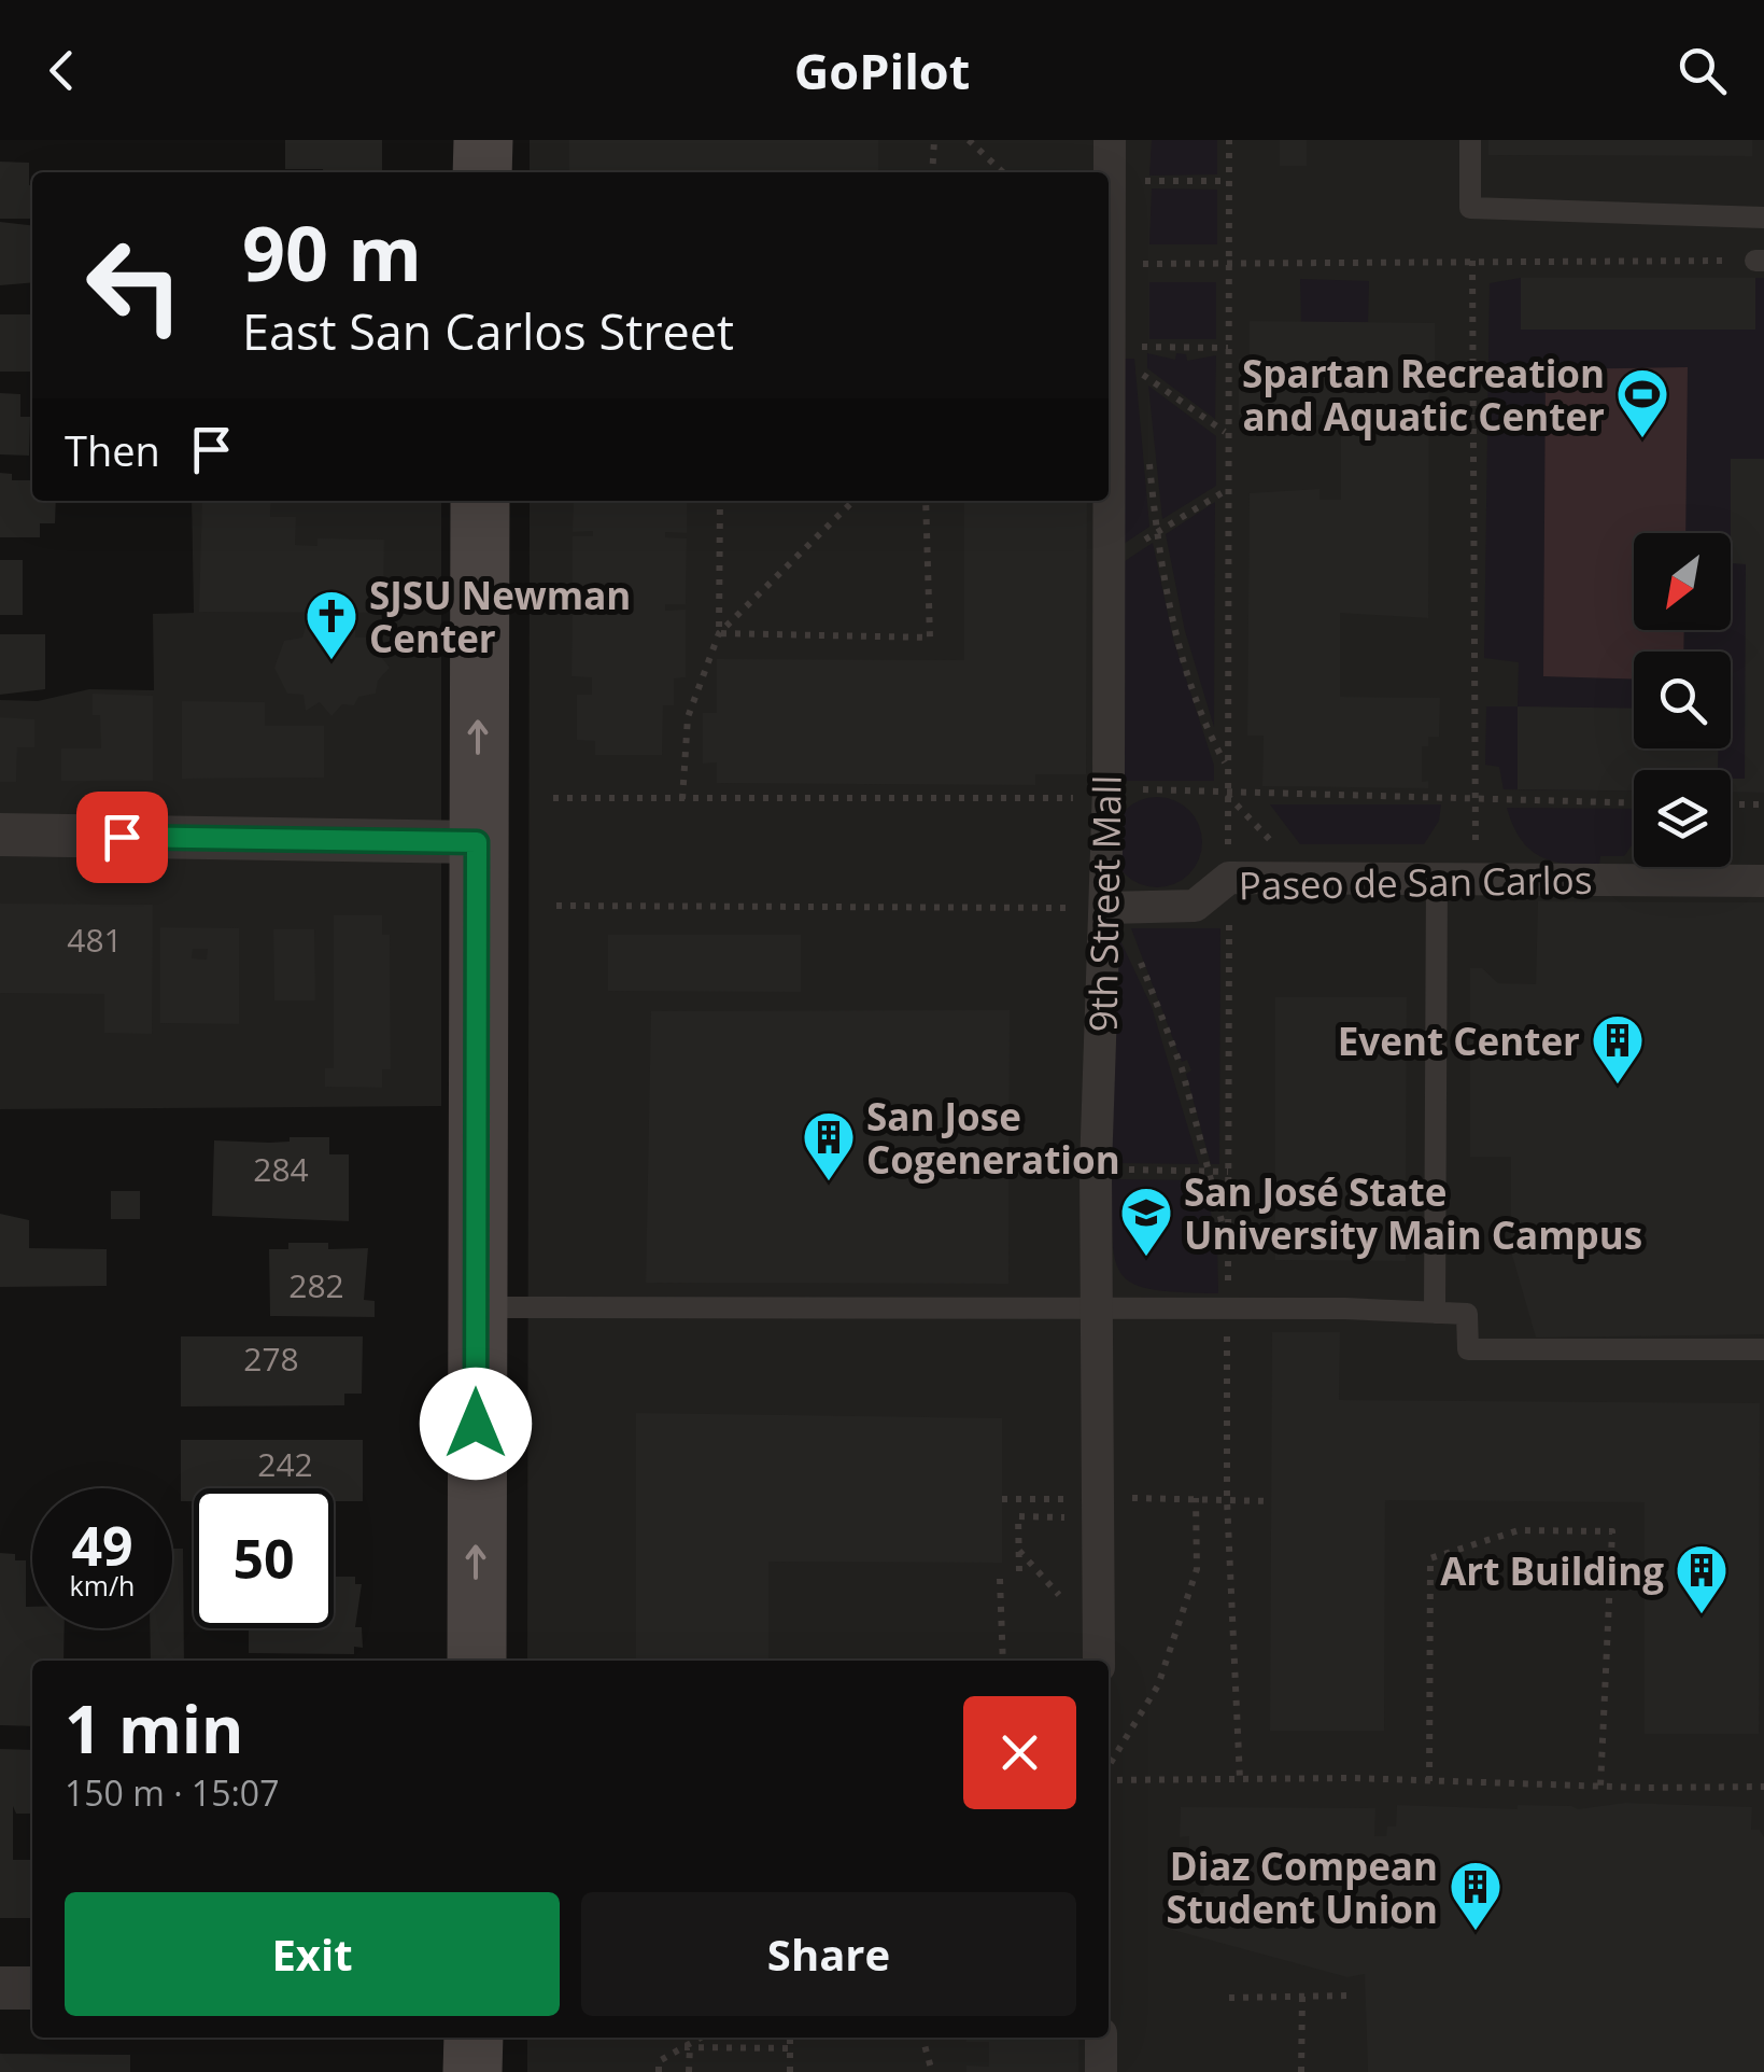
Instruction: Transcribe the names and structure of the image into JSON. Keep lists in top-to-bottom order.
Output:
{
  "streets": {
    "street": ["Paseo de San Carlos", "9th Street Mall"]
  },
  "crossings": [
    ["Paseo de San Carlos", "9th Street Mall"]
  ],
  "places": {
    "sports": ["Spartan Recreation and Aquatic Center"],
    "church": ["SJSU Newman Center"],
    "building": [
      "Event Center",
      "San Jose Cogeneration",
      "Art Building",
      "Diaz Compean Student Union"
    ],
    "school or university": ["San José State University Main Campus"]
  },
  "house_numbers": [
    "481",
    "284",
    "282",
    "278",
    "242"
  ],
  "north": "bottom left",
  "page": {
    "header": "GoPilot",
    "turn": ["90 m", "East San Carlos Street"],
    "then": "Then",
    "speed": "49 km/h",
    "limit": "50",
    "heading": ["1 min", "150 m · 15:07"],
    "buttons": ["Exit", "Share"]
  }
}
